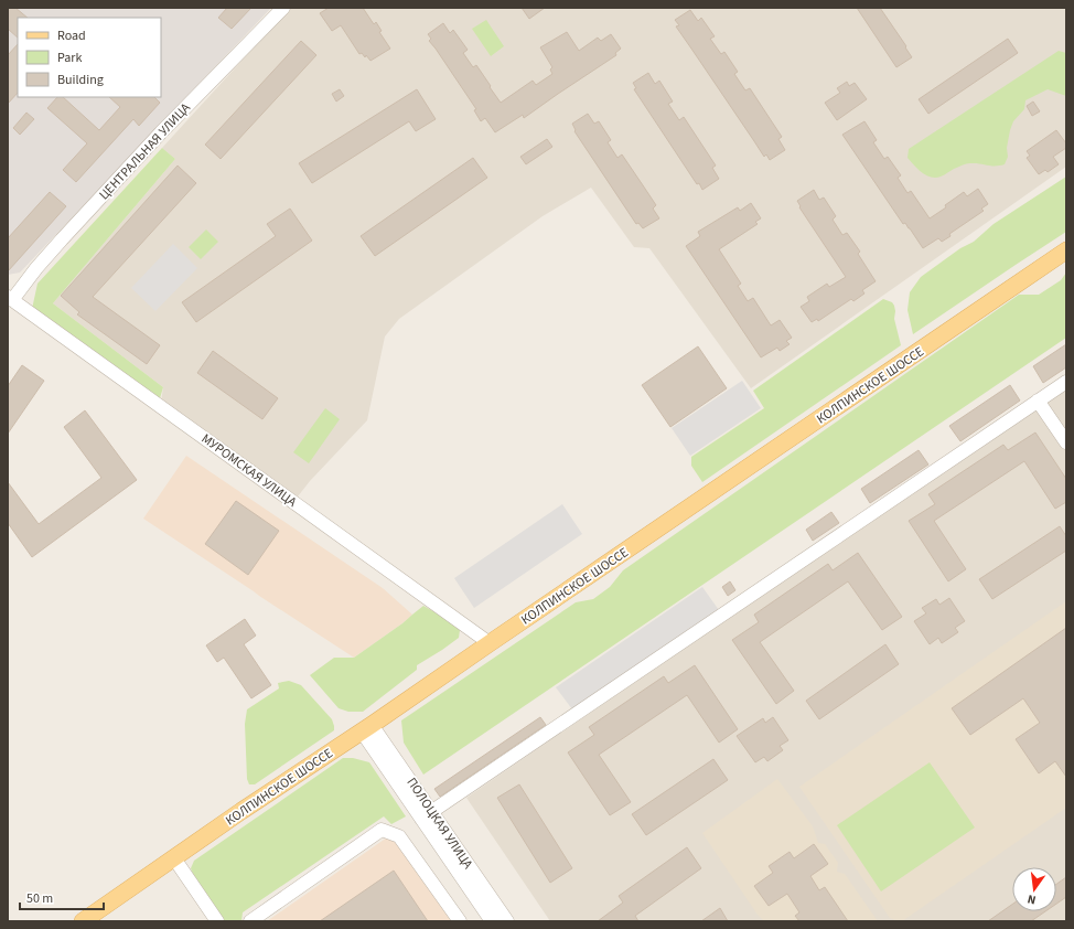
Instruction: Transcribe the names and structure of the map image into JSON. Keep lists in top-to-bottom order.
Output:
{
  "streets": {
    "main road": ["КОЛПИНСКОЕ ШОССЕ"],
    "street": ["ЦЕНТРАЛЬНАЯ УЛИЦА", "МУРОМСКАЯ УЛИЦА", "ПОЛОЦКАЯ УЛИЦА"]
  },
  "crossings": [
    ["ЦЕНТРАЛЬНАЯ УЛИЦА", "МУРОМСКАЯ УЛИЦА"],
    ["КОЛПИНСКОЕ ШОССЕ", "МУРОМСКАЯ УЛИЦА"],
    ["КОЛПИНСКОЕ ШОССЕ", "ПОЛОЦКАЯ УЛИЦА"]
  ],
  "legend": ["Road", "Park", "Building"],
  "scale_bar": "50 m",
  "north": "bottom"
}
